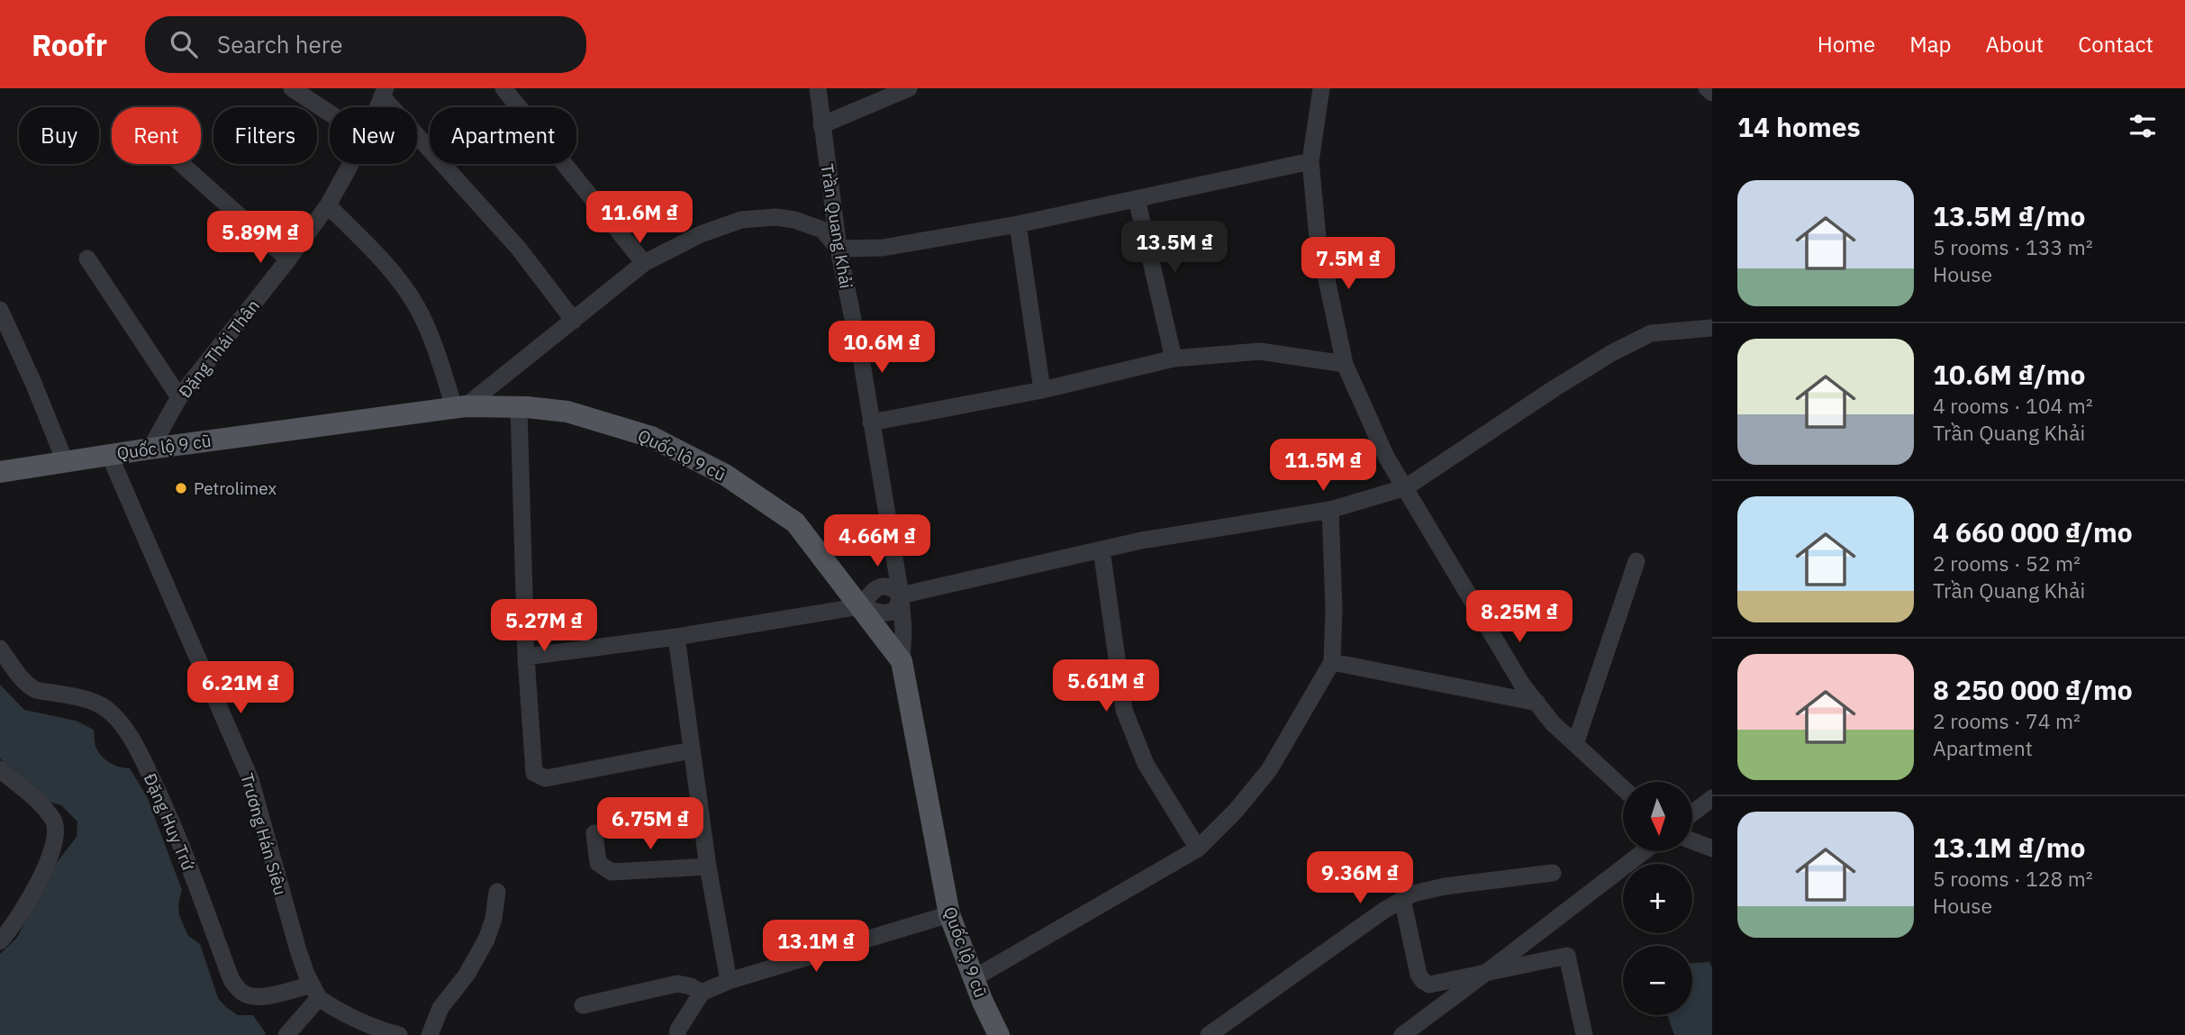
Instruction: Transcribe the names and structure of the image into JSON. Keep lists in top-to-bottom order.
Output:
{
  "streets": {
    "main road": ["Quốc lộ 9 cũ"],
    "street": [
      "Trần Quang Khải",
      "Đặng Thái Thân",
      "Đặng Huy Trứ",
      "Trương Hán Siêu"
    ]
  },
  "crossings": [
    ["Trần Quang Khải", "Quốc lộ 9 cũ"],
    ["Đặng Thái Thân", "Quốc lộ 9 cũ"],
    ["Quốc lộ 9 cũ", "Trương Hán Siêu"],
    ["Đặng Huy Trứ", "Trương Hán Siêu"]
  ],
  "places": ["Petrolimex"],
  "north": "bottom",
  "page": {
    "header": "Roofr",
    "search": "Search here",
    "nav": [
      "Home",
      "Map",
      "About",
      "Contact"
    ],
    "heading": "14 homes",
    "chip": [
      "Buy",
      "Rent",
      "Filters",
      "New",
      "Apartment"
    ],
    "list": [
      {
        "name": "13.5M ₫/mo",
        "note": "5 rooms · 133 m² · House"
      },
      {
        "name": "10.6M ₫/mo",
        "note": "4 rooms · 104 m² · Trần Quang Khải"
      },
      {
        "name": "4 660 000 ₫/mo",
        "note": "2 rooms · 52 m² · Trần Quang Khải"
      },
      {
        "name": "8 250 000 ₫/mo",
        "note": "2 rooms · 74 m² · Apartment"
      },
      {
        "name": "13.1M ₫/mo",
        "note": "5 rooms · 128 m² · House"
      }
    ],
    "price": [
      "11.6M ₫",
      "5.89M ₫",
      "13.5M ₫",
      "7.5M ₫",
      "10.6M ₫",
      "11.5M ₫",
      "4.66M ₫",
      "8.25M ₫",
      "5.27M ₫",
      "5.61M ₫",
      "6.21M ₫",
      "6.75M ₫",
      "9.36M ₫",
      "13.1M ₫"
    ],
    "map_buttons": ["+", "−"]
  }
}
